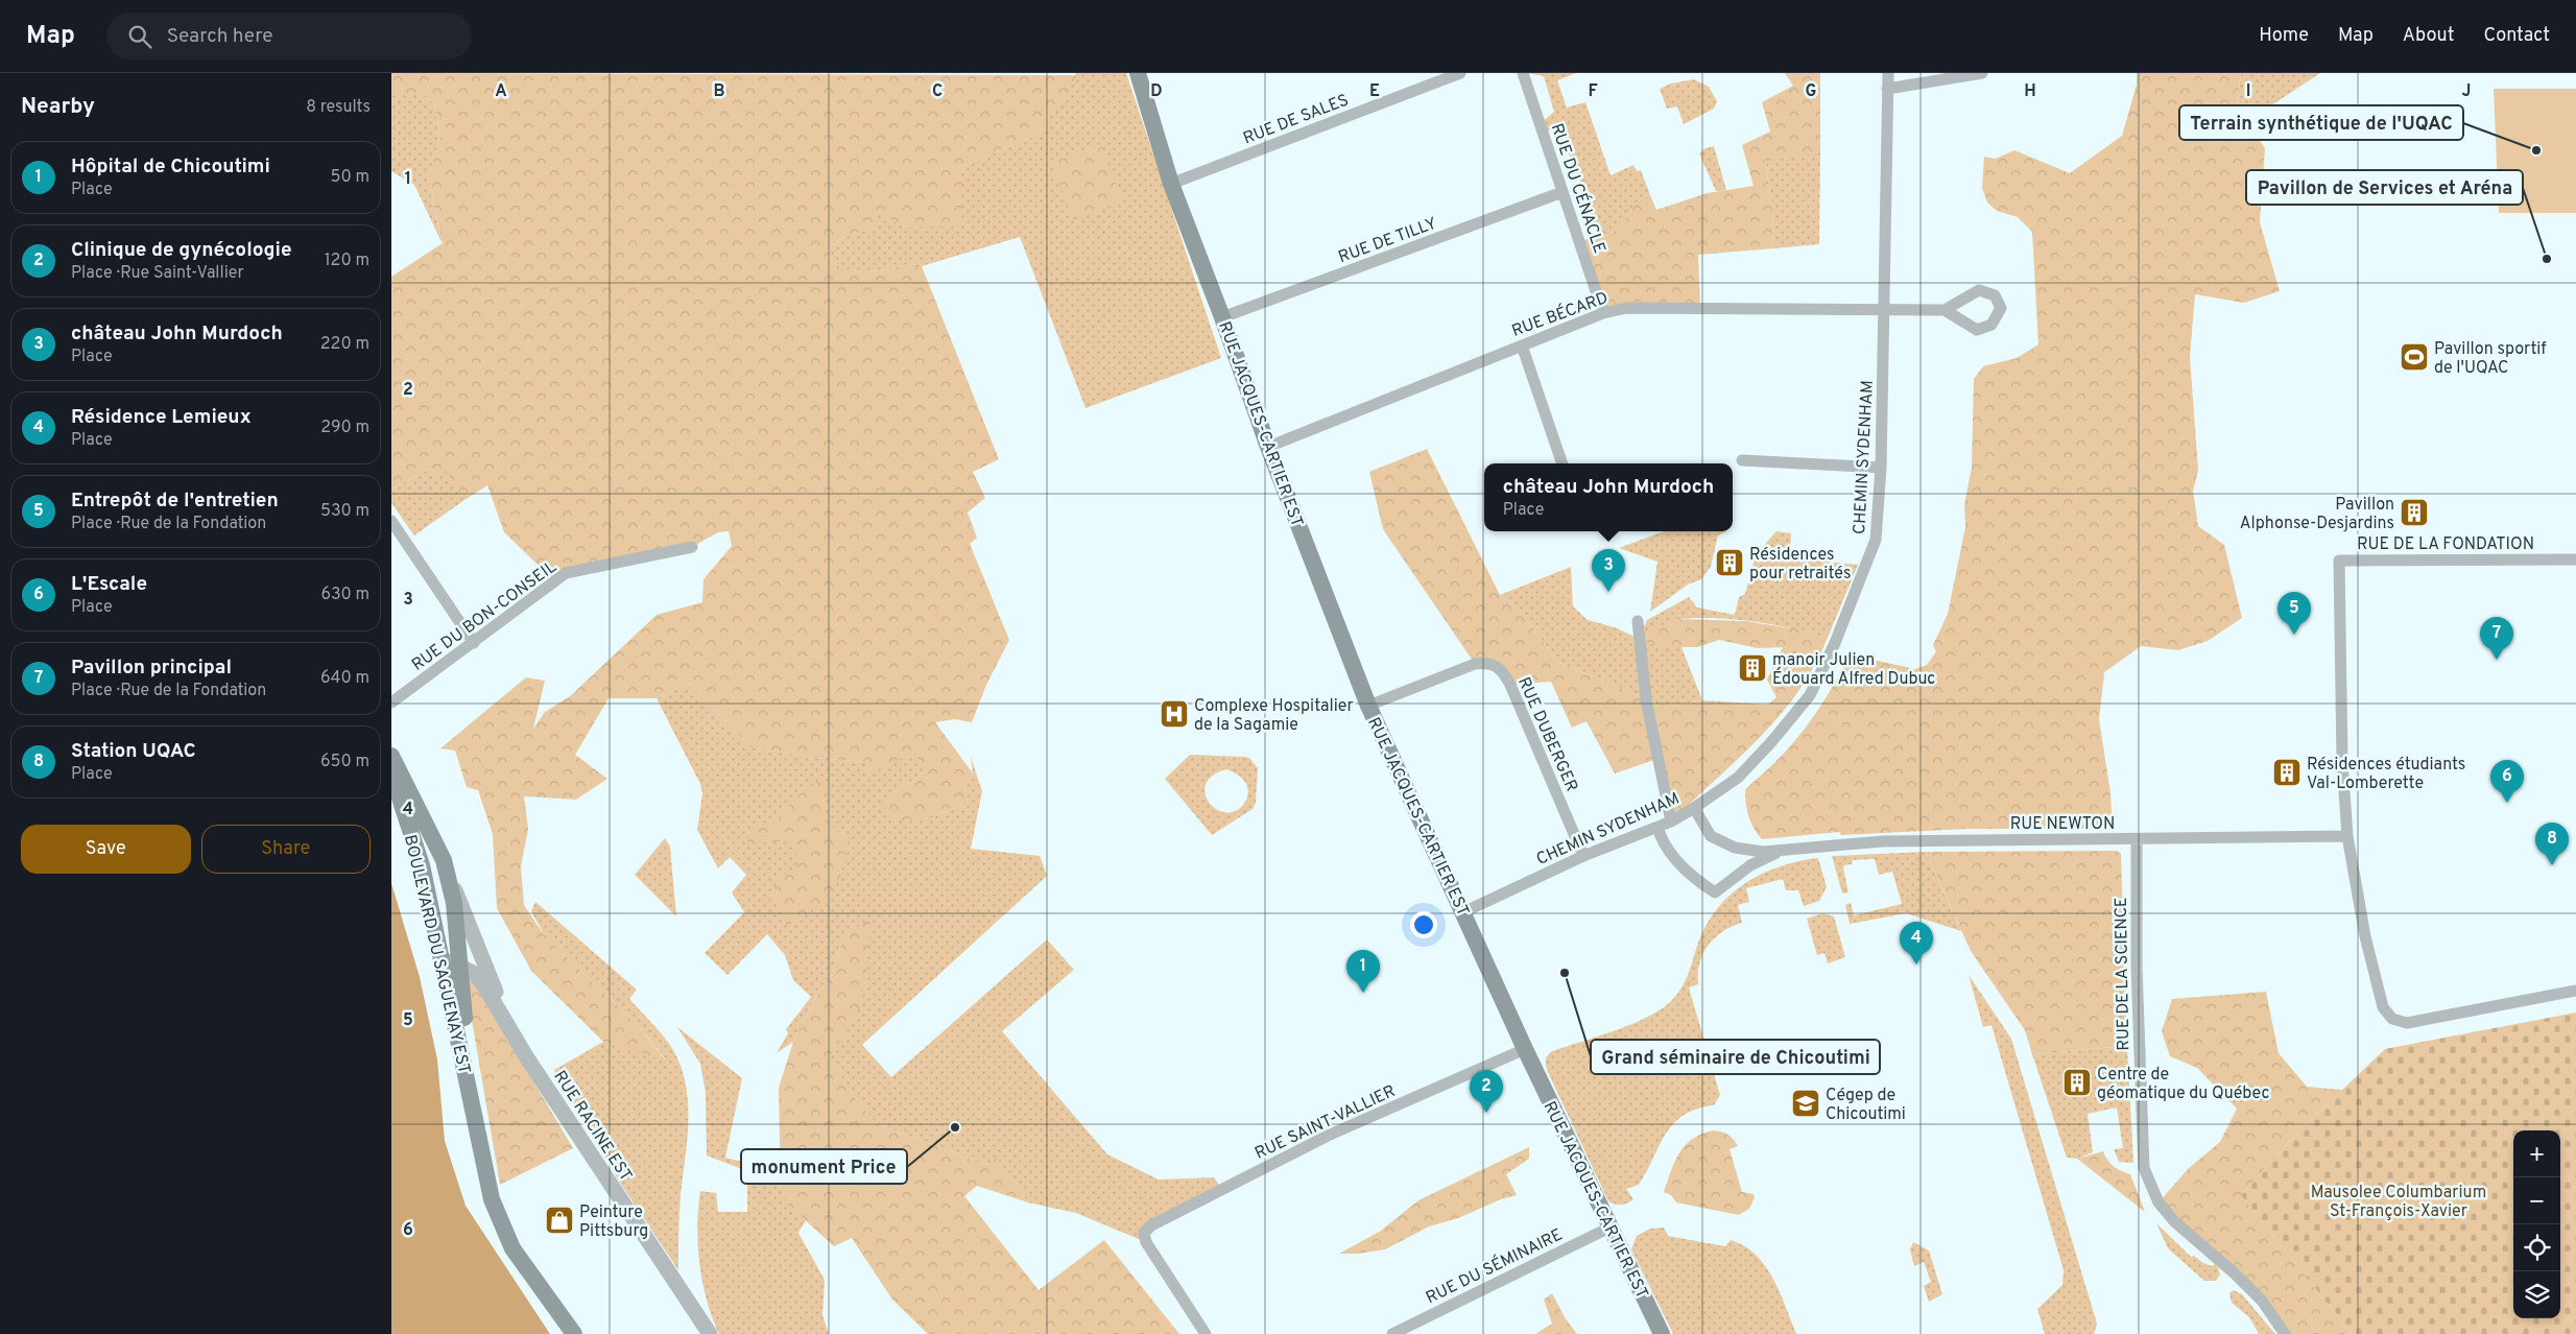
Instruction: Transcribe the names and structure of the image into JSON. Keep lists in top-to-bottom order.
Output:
{
  "streets": {
    "main road": ["RUE JACQUES-CARTIER EST", "BOULEVARD DU SAGUENAY EST"],
    "street": [
      "RUE DE SALES",
      "RUE DU CÉNACLE",
      "RUE DE TILLY",
      "RUE BÉCARD",
      "CHEMIN SYDENHAM",
      "RUE DE LA FONDATION",
      "RUE DU BON-CONSEIL",
      "RUE DUBERGER",
      "RUE NEWTON",
      "RUE DE LA SCIENCE",
      "RUE SAINT-VALLIER",
      "RUE RACINE EST",
      "RUE DU SÉMINAIRE"
    ]
  },
  "crossings": [
    ["RUE DE SALES", "RUE JACQUES-CARTIER EST"],
    ["RUE DU CÉNACLE", "RUE DE TILLY"],
    ["RUE DU CÉNACLE", "RUE BÉCARD"],
    ["RUE DE TILLY", "RUE JACQUES-CARTIER EST"],
    ["RUE BÉCARD", "RUE JACQUES-CARTIER EST"],
    ["RUE BÉCARD", "CHEMIN SYDENHAM"],
    ["RUE JACQUES-CARTIER EST", "CHEMIN SYDENHAM"],
    ["RUE JACQUES-CARTIER EST", "RUE DUBERGER"],
    ["RUE JACQUES-CARTIER EST", "RUE SAINT-VALLIER"],
    ["RUE JACQUES-CARTIER EST", "RUE DU SÉMINAIRE"],
    ["CHEMIN SYDENHAM", "RUE DUBERGER"],
    ["CHEMIN SYDENHAM", "RUE NEWTON"],
    ["RUE DE LA FONDATION", "RUE NEWTON"],
    ["RUE NEWTON", "RUE DE LA SCIENCE"],
    ["BOULEVARD DU SAGUENAY EST", "RUE RACINE EST"]
  ],
  "parks": ["Mausolee Columbarium St-François-Xavier"],
  "places": {
    "other": [
      "Terrain synthétique de l'UQAC",
      "Pavillon de Services et Aréna",
      "Grand séminaire de Chicoutimi",
      "monument Price"
    ],
    "sports": ["Pavillon sportif de l'UQAC"],
    "building": [
      "Pavillon Alphonse-Desjardins",
      "Résidences pour retraités",
      "manoir Julien Édouard Alfred Dubuc",
      "Résidences étudiants Val-Lomberette",
      "Centre de géomatique du Québec"
    ],
    "hospital": ["Complexe Hospitalier de la Sagamie"],
    "school or university": ["Cégep de Chicoutimi"],
    "shop": ["Peinture Pittsburg"]
  },
  "page": {
    "header": "Map",
    "search": "Search here",
    "nav": [
      "Home",
      "Map",
      "About",
      "Contact"
    ],
    "heading": ["Nearby", "8 results"],
    "list": [
      {
        "mark": "1",
        "name": "Hôpital de Chicoutimi",
        "note": "Place",
        "value": "50 m"
      },
      {
        "mark": "2",
        "name": "Clinique de gynécologie",
        "note": "Place · Rue Saint-Vallier",
        "value": "120 m"
      },
      {
        "mark": "3",
        "name": "château John Murdoch",
        "note": "Place",
        "value": "220 m"
      },
      {
        "mark": "4",
        "name": "Résidence Lemieux",
        "note": "Place",
        "value": "290 m"
      },
      {
        "mark": "5",
        "name": "Entrepôt de l'entretien",
        "note": "Place · Rue de la Fondation",
        "value": "530 m"
      },
      {
        "mark": "6",
        "name": "L'Escale",
        "note": "Place",
        "value": "630 m"
      },
      {
        "mark": "7",
        "name": "Pavillon principal",
        "note": "Place · Rue de la Fondation",
        "value": "640 m"
      },
      {
        "mark": "8",
        "name": "Station UQAC",
        "note": "Place",
        "value": "650 m"
      }
    ],
    "popup": ["château John Murdoch", "Place"],
    "pins": [
      "3",
      "5",
      "7",
      "6",
      "8",
      "4",
      "1",
      "2"
    ],
    "buttons": ["Save", "Share"],
    "map_buttons": ["+", "−"]
  },
  "grid": {
    "columns": [
      "A",
      "B",
      "C",
      "D",
      "E",
      "F",
      "G",
      "H",
      "I",
      "J"
    ],
    "rows": [
      "1",
      "2",
      "3",
      "4",
      "5",
      "6"
    ]
  }
}
